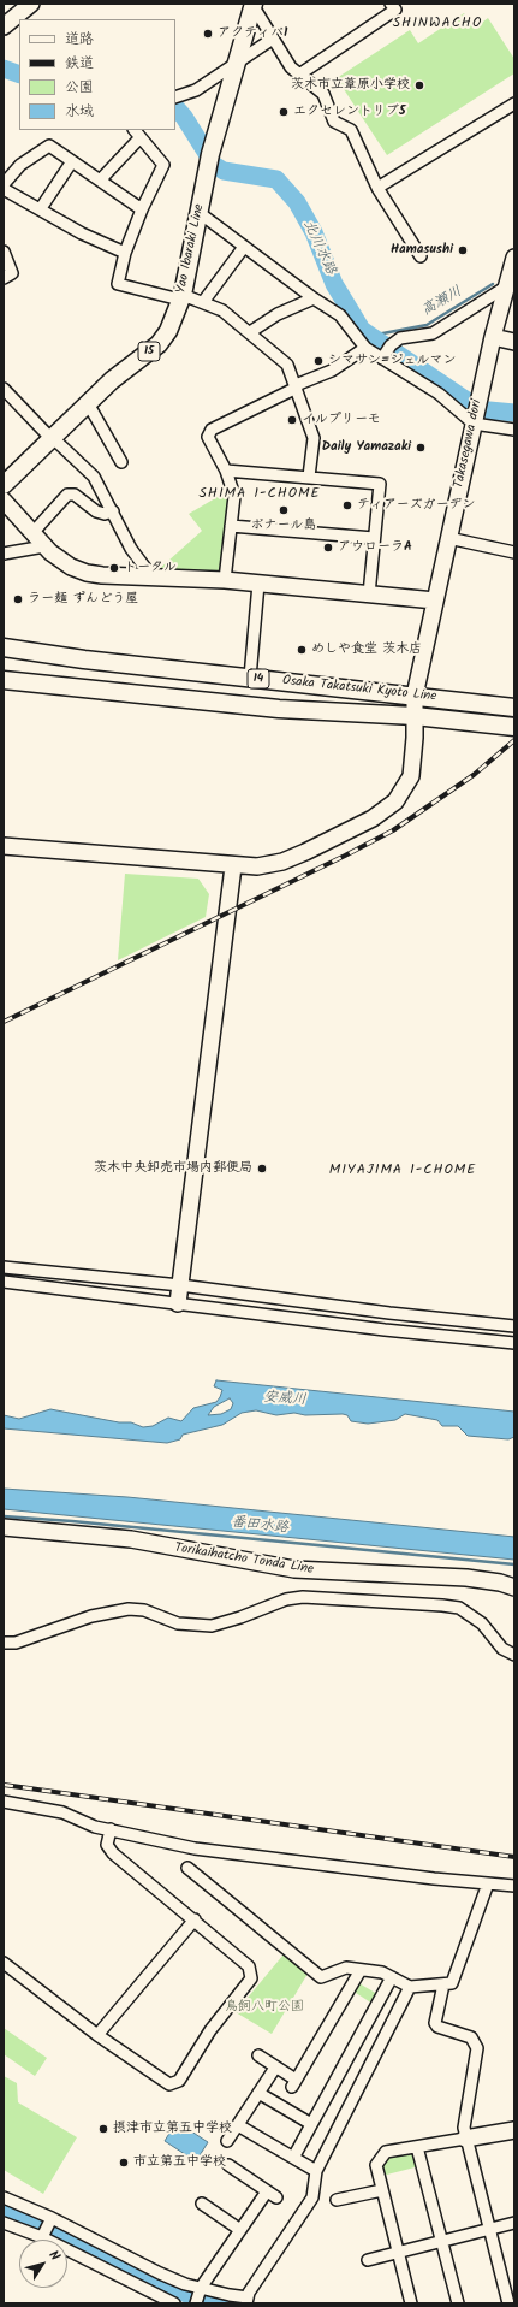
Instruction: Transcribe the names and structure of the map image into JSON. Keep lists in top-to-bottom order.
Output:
{
  "streets": {
    "main road": [
      "Yao Ibaraki Line",
      "15",
      "14",
      "Osaka Takatsuki Kyoto Line"
    ],
    "street": ["Takasegawa dori", "Torikaihatcho Tonda Line"]
  },
  "crossings": [
    ["Takasegawa dori", "Osaka Takatsuki Kyoto Line"]
  ],
  "districts": ["SHINWACHO", "SHIMA 1-CHOME", "MIYAJIMA 1-CHOME"],
  "water": [
    "北川水路",
    "高瀬川",
    "安威川",
    "番田水路"
  ],
  "parks": ["鳥飼八町公園"],
  "places": [
    "アクティバ1",
    "茨木市立葦原小学校",
    "エクセレントリブ5",
    "Hamasushi",
    "シマサン=ジェルマン",
    "イルプリーモ",
    "Daily Yamazaki",
    "ティアーズガーデン",
    "ボナール島",
    "アウローラA",
    "トータル",
    "ラー麺 ずんどう屋",
    "めしや食堂 茨木店",
    "茨木中央卸売市場内郵便局",
    "摂津市立第五中学校",
    "市立第五中学校"
  ],
  "legend": [
    "道路",
    "鉄道",
    "公園",
    "水域"
  ],
  "north": "top right"
}
